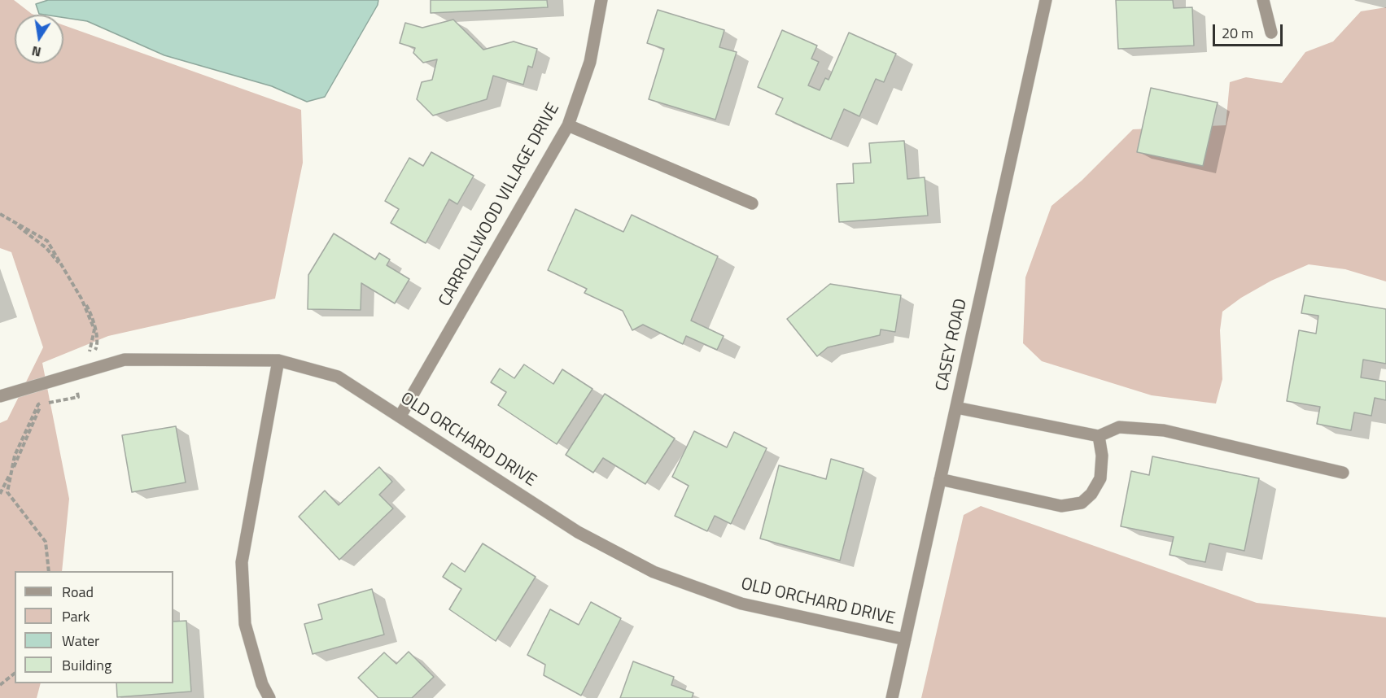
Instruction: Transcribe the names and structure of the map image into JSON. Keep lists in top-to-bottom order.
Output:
{
  "streets": {
    "street": ["CARROLLWOOD VILLAGE DRIVE", "CASEY ROAD", "OLD ORCHARD DRIVE"]
  },
  "crossings": [
    ["CARROLLWOOD VILLAGE DRIVE", "OLD ORCHARD DRIVE"],
    ["CASEY ROAD", "OLD ORCHARD DRIVE"]
  ],
  "legend": [
    "Road",
    "Park",
    "Water",
    "Building"
  ],
  "scale_bar": "20 m",
  "north": "bottom"
}
